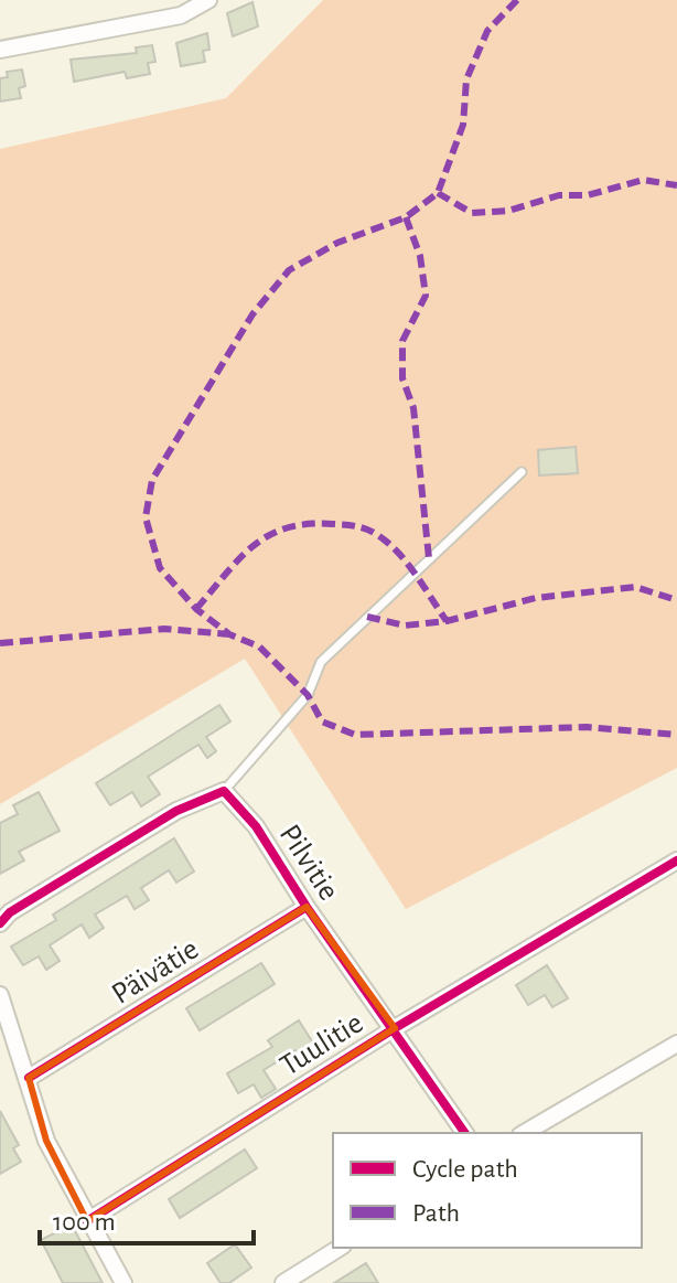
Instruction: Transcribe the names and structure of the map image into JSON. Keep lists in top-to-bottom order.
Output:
{
  "streets": {
    "street": ["Pilvitie", "Päivätie", "Tuulitie"]
  },
  "crossings": [
    ["Pilvitie", "Päivätie"],
    ["Pilvitie", "Tuulitie"]
  ],
  "legend": ["Cycle path", "Path"],
  "scale_bar": "100 m"
}
